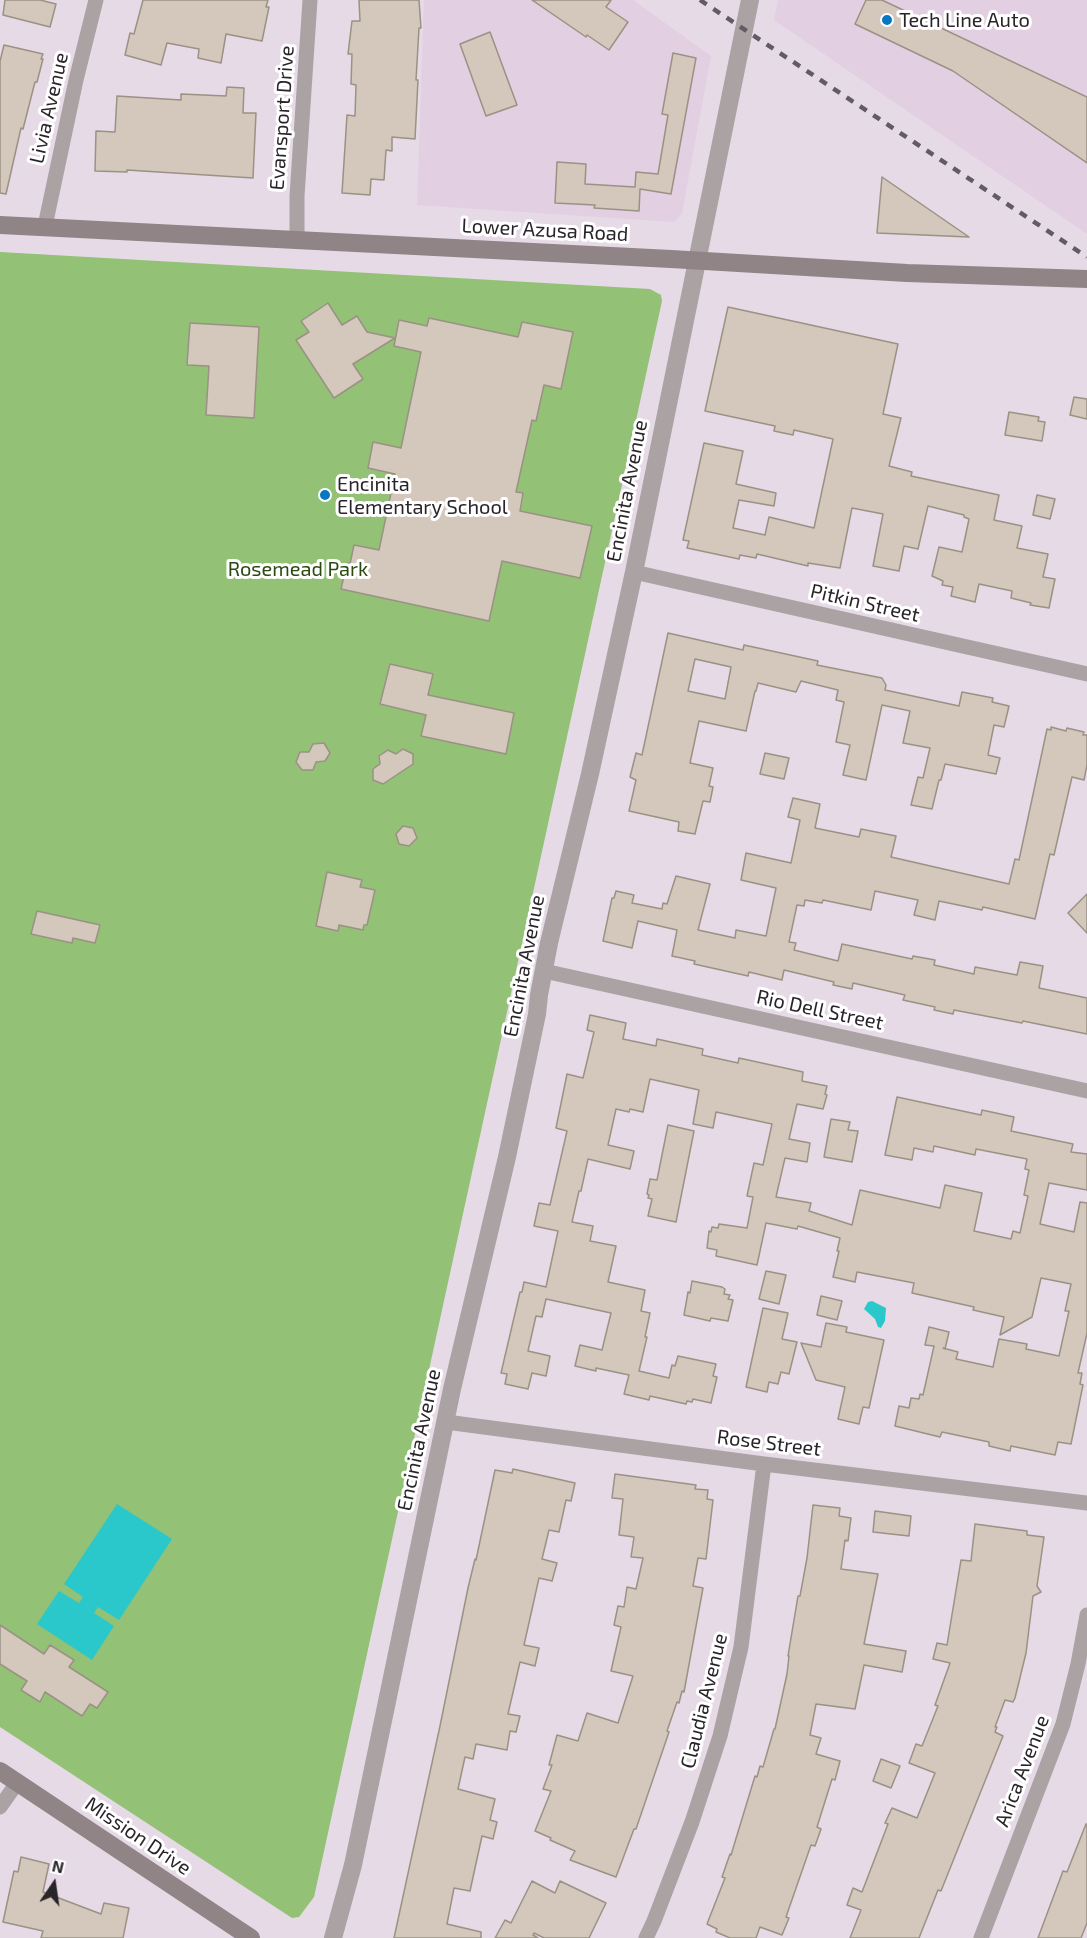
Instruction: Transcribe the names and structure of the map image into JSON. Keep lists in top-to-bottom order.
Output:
{
  "streets": {
    "main road": ["Lower Azusa Road", "Mission Drive"],
    "street": [
      "Livia Avenue",
      "Evansport Drive",
      "Encinita Avenue",
      "Pitkin Street",
      "Rio Dell Street",
      "Rose Street",
      "Claudia Avenue",
      "Arica Avenue"
    ]
  },
  "crossings": [
    ["Livia Avenue", "Lower Azusa Road"],
    ["Evansport Drive", "Lower Azusa Road"],
    ["Lower Azusa Road", "Encinita Avenue"],
    ["Encinita Avenue", "Pitkin Street"],
    ["Encinita Avenue", "Rio Dell Street"],
    ["Encinita Avenue", "Rose Street"],
    ["Rose Street", "Claudia Avenue"]
  ],
  "parks": ["Rosemead Park"],
  "places": ["Tech Line Auto", "Encinita Elementary School"],
  "north": "top"
}
